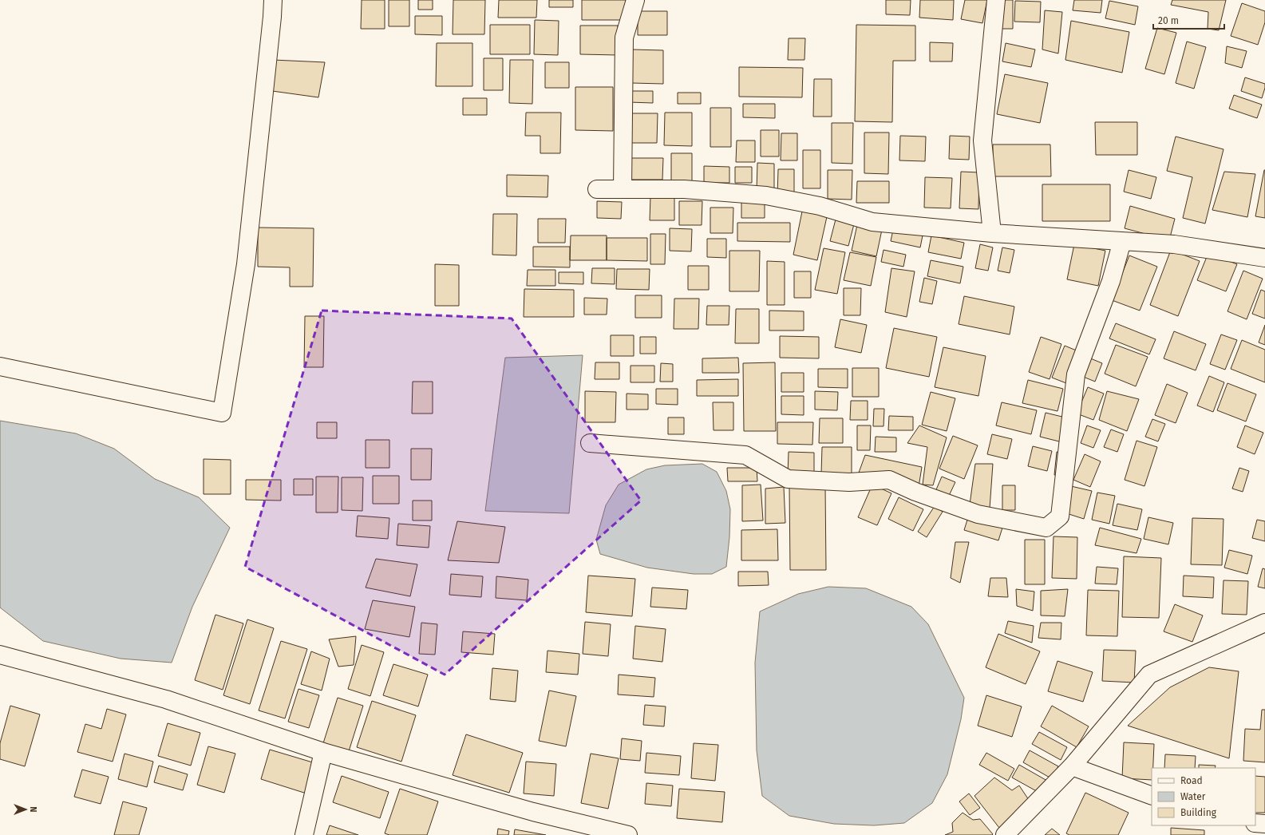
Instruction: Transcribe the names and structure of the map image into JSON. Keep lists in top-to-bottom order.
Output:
{
  "legend": ["Road", "Water", "Building"],
  "scale_bar": "20 m",
  "north": "right"
}
